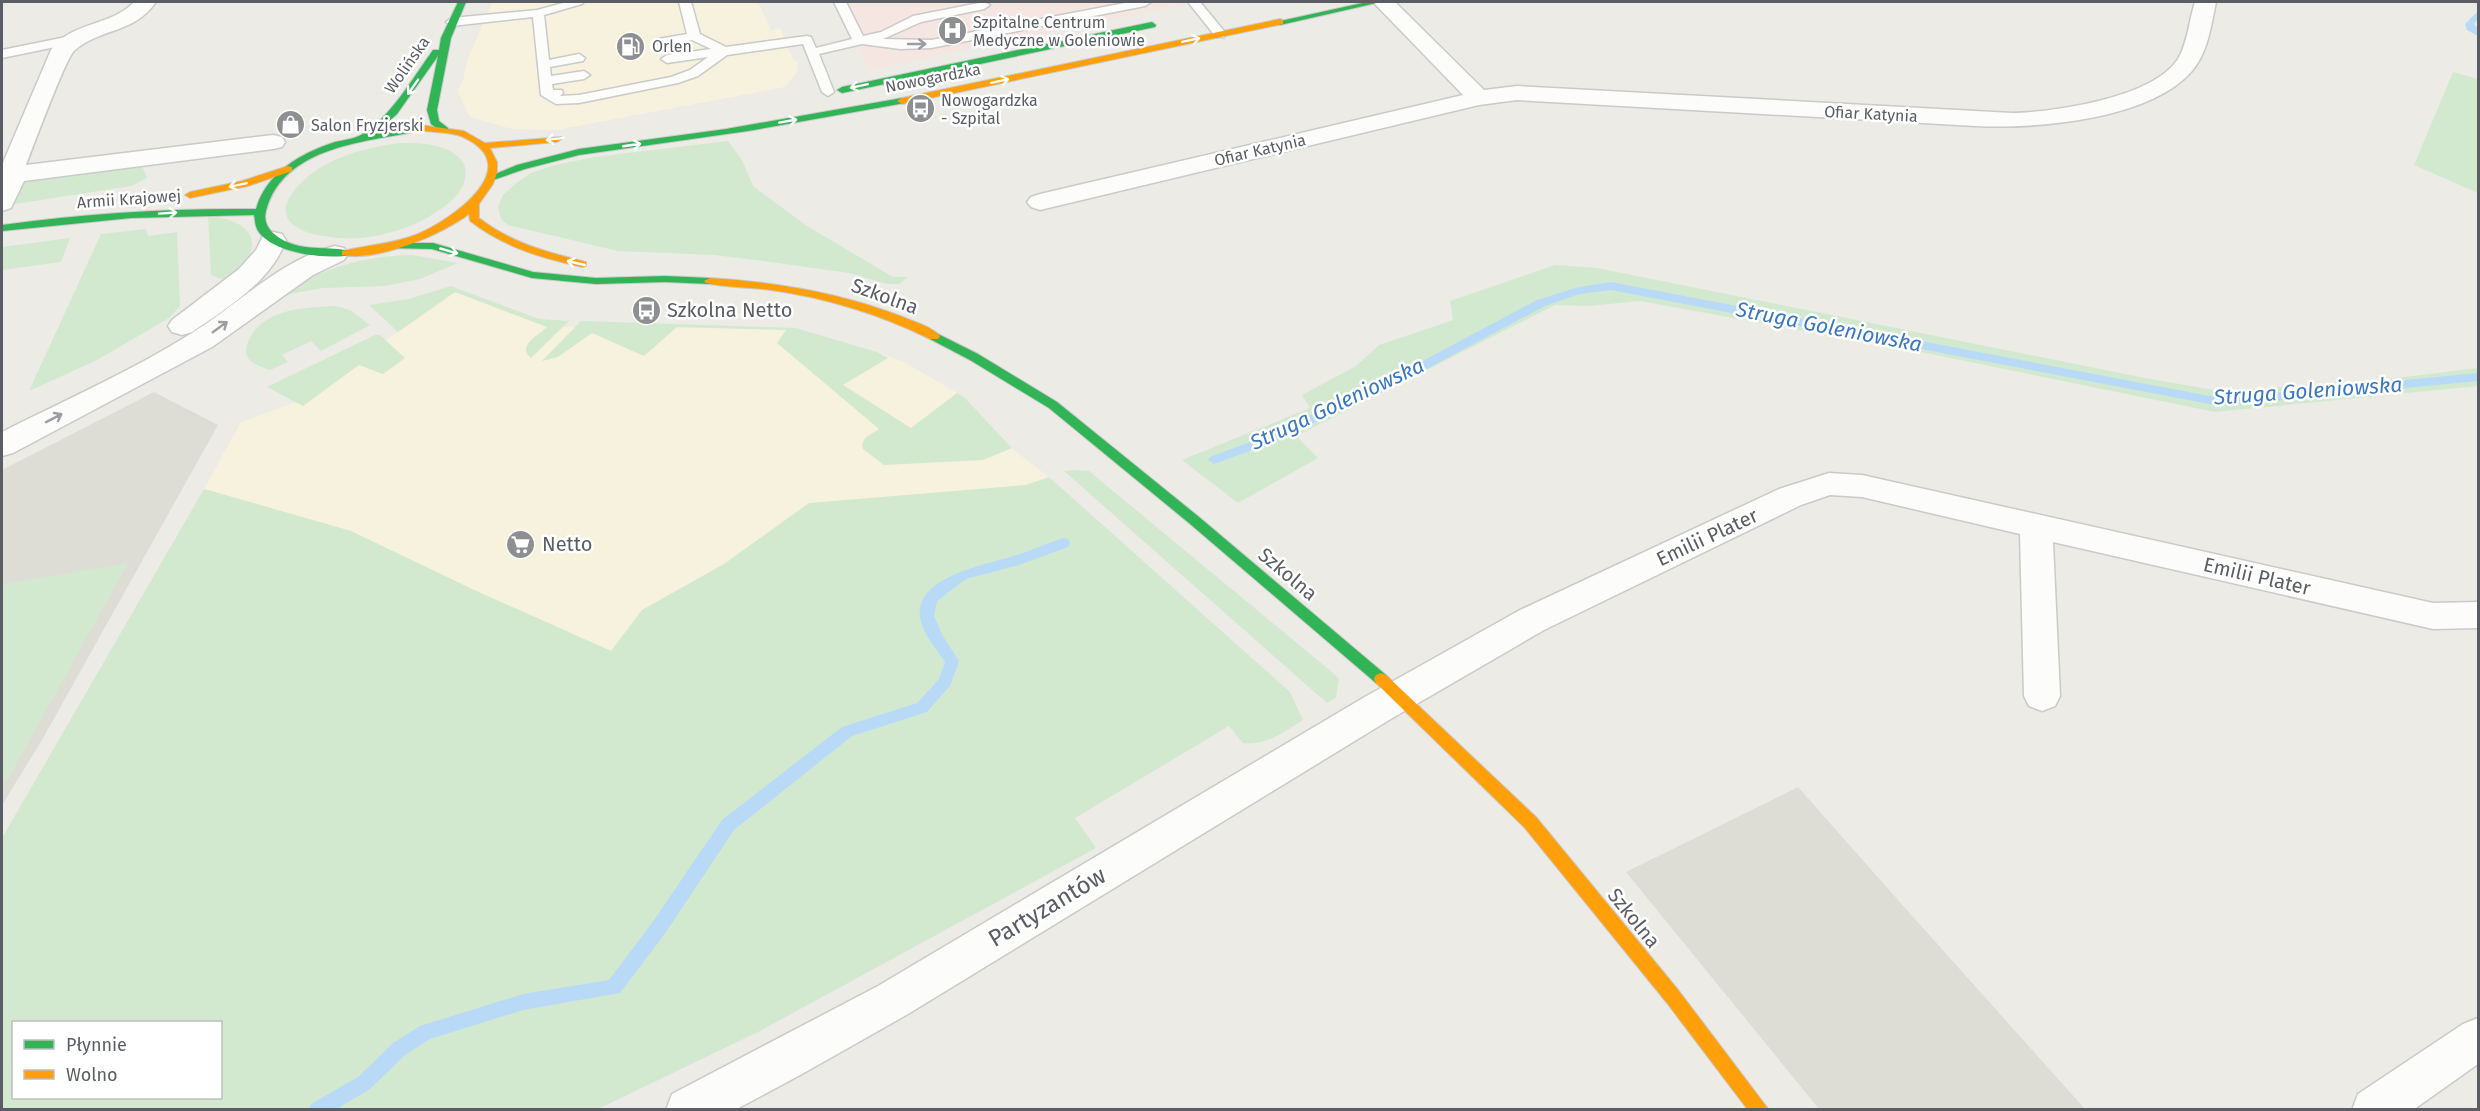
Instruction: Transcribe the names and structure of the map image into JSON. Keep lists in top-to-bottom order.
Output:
{
  "streets": {
    "street": [
      "Wolińska",
      "Nowogardzka",
      "Ofiar Katynia",
      "Armii Krajowej",
      "Szkolna",
      "Emilii Plater",
      "Partyzantów"
    ]
  },
  "crossings": [
    ["Szkolna", "Emilii Plater"],
    ["Szkolna", "Partyzantów"],
    ["Emilii Plater", "Partyzantów"]
  ],
  "water": ["Struga Goleniowska"],
  "places": {
    "hospital": ["Szpitalne Centrum Medyczne w Goleniowie"],
    "fuel station": ["Orlen"],
    "bus stop": ["Nowogardzka - Szpital", "Szkolna Netto"],
    "shop": ["Salon Fryzjerski"],
    "supermarket": ["Netto"]
  },
  "legend": ["Płynnie", "Wolno"]
}
